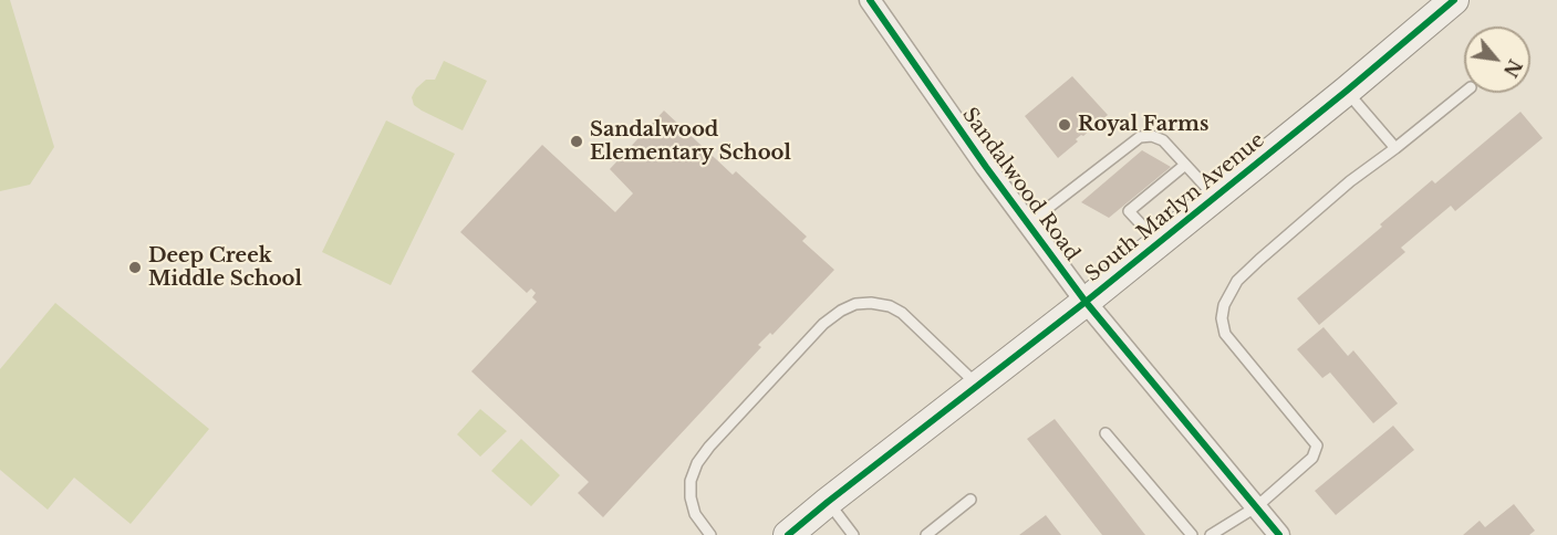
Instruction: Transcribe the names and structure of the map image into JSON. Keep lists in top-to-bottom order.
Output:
{
  "streets": {
    "street": ["Sandalwood Road", "South Marlyn Avenue"]
  },
  "crossings": [
    ["Sandalwood Road", "South Marlyn Avenue"]
  ],
  "places": ["Royal Farms", "Sandalwood Elementary School", "Deep Creek Middle School"],
  "north": "bottom right"
}
